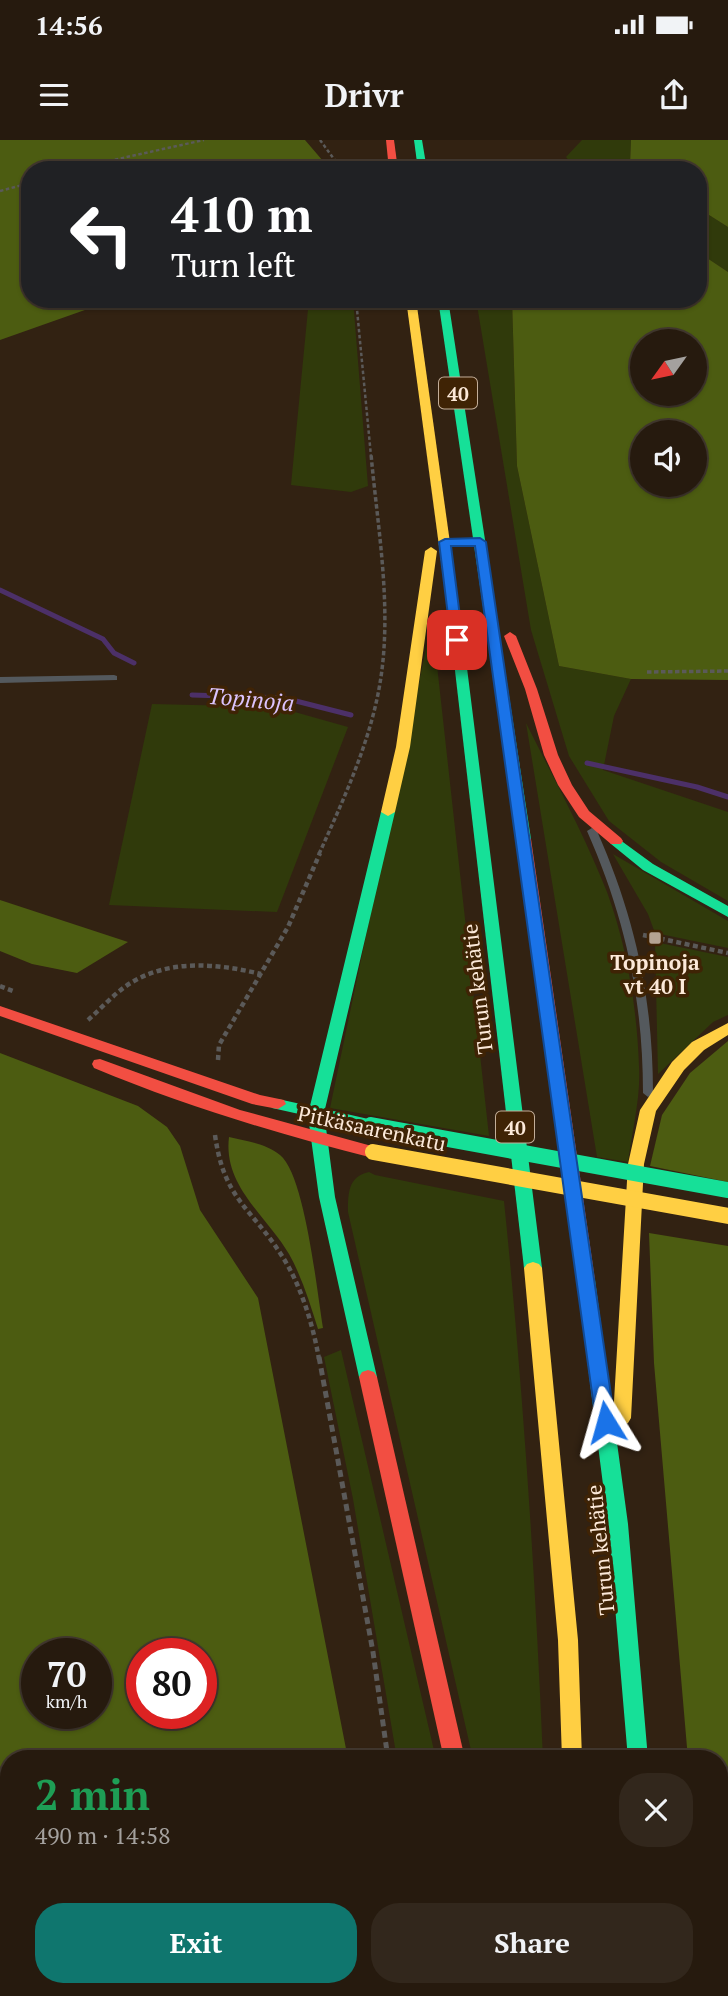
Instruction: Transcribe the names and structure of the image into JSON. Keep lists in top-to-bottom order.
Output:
{
  "streets": {
    "main road": ["40", "Turun kehätie", "Pitkäsaarenkatu"]
  },
  "water": ["Topinoja"],
  "places": {
    "transit": ["Topinoja vt 40 I"]
  },
  "north": "bottom left",
  "page": {
    "status": "14:56",
    "header": "Drivr",
    "turn": ["410 m", "Turn left"],
    "speed": "70 km/h",
    "limit": "80",
    "heading": ["2 min", "490 m · 14:58"],
    "buttons": ["Exit", "Share"]
  }
}
